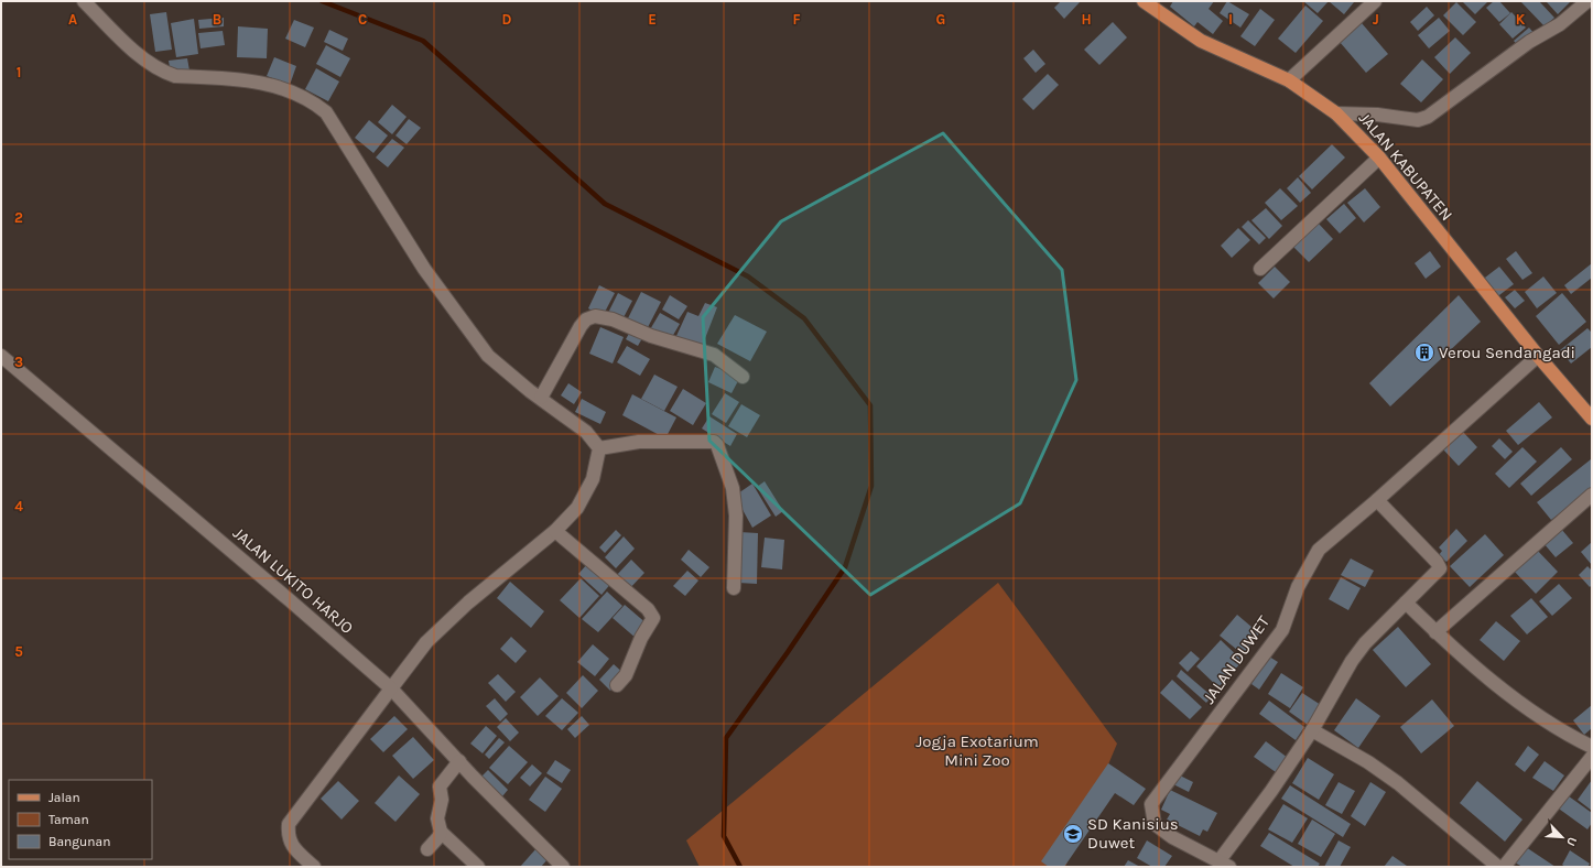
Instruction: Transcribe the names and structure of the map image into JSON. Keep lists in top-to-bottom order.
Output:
{
  "streets": {
    "main road": ["JALAN KABUPATEN"],
    "street": ["JALAN LUKITO HARJO", "JALAN DUWET"]
  },
  "crossings": [
    ["JALAN KABUPATEN", "JALAN DUWET"]
  ],
  "parks": ["Jogja Exotarium Mini Zoo"],
  "places": {
    "building": ["Verou Sendangadi"],
    "school or university": ["SD Kanisius Duwet"]
  },
  "legend": ["Jalan", "Taman", "Bangunan"],
  "north": "bottom right",
  "grid": {
    "columns": [
      "A",
      "B",
      "C",
      "D",
      "E",
      "F",
      "G",
      "H",
      "I",
      "J",
      "K"
    ],
    "rows": [
      "1",
      "2",
      "3",
      "4",
      "5"
    ]
  }
}
